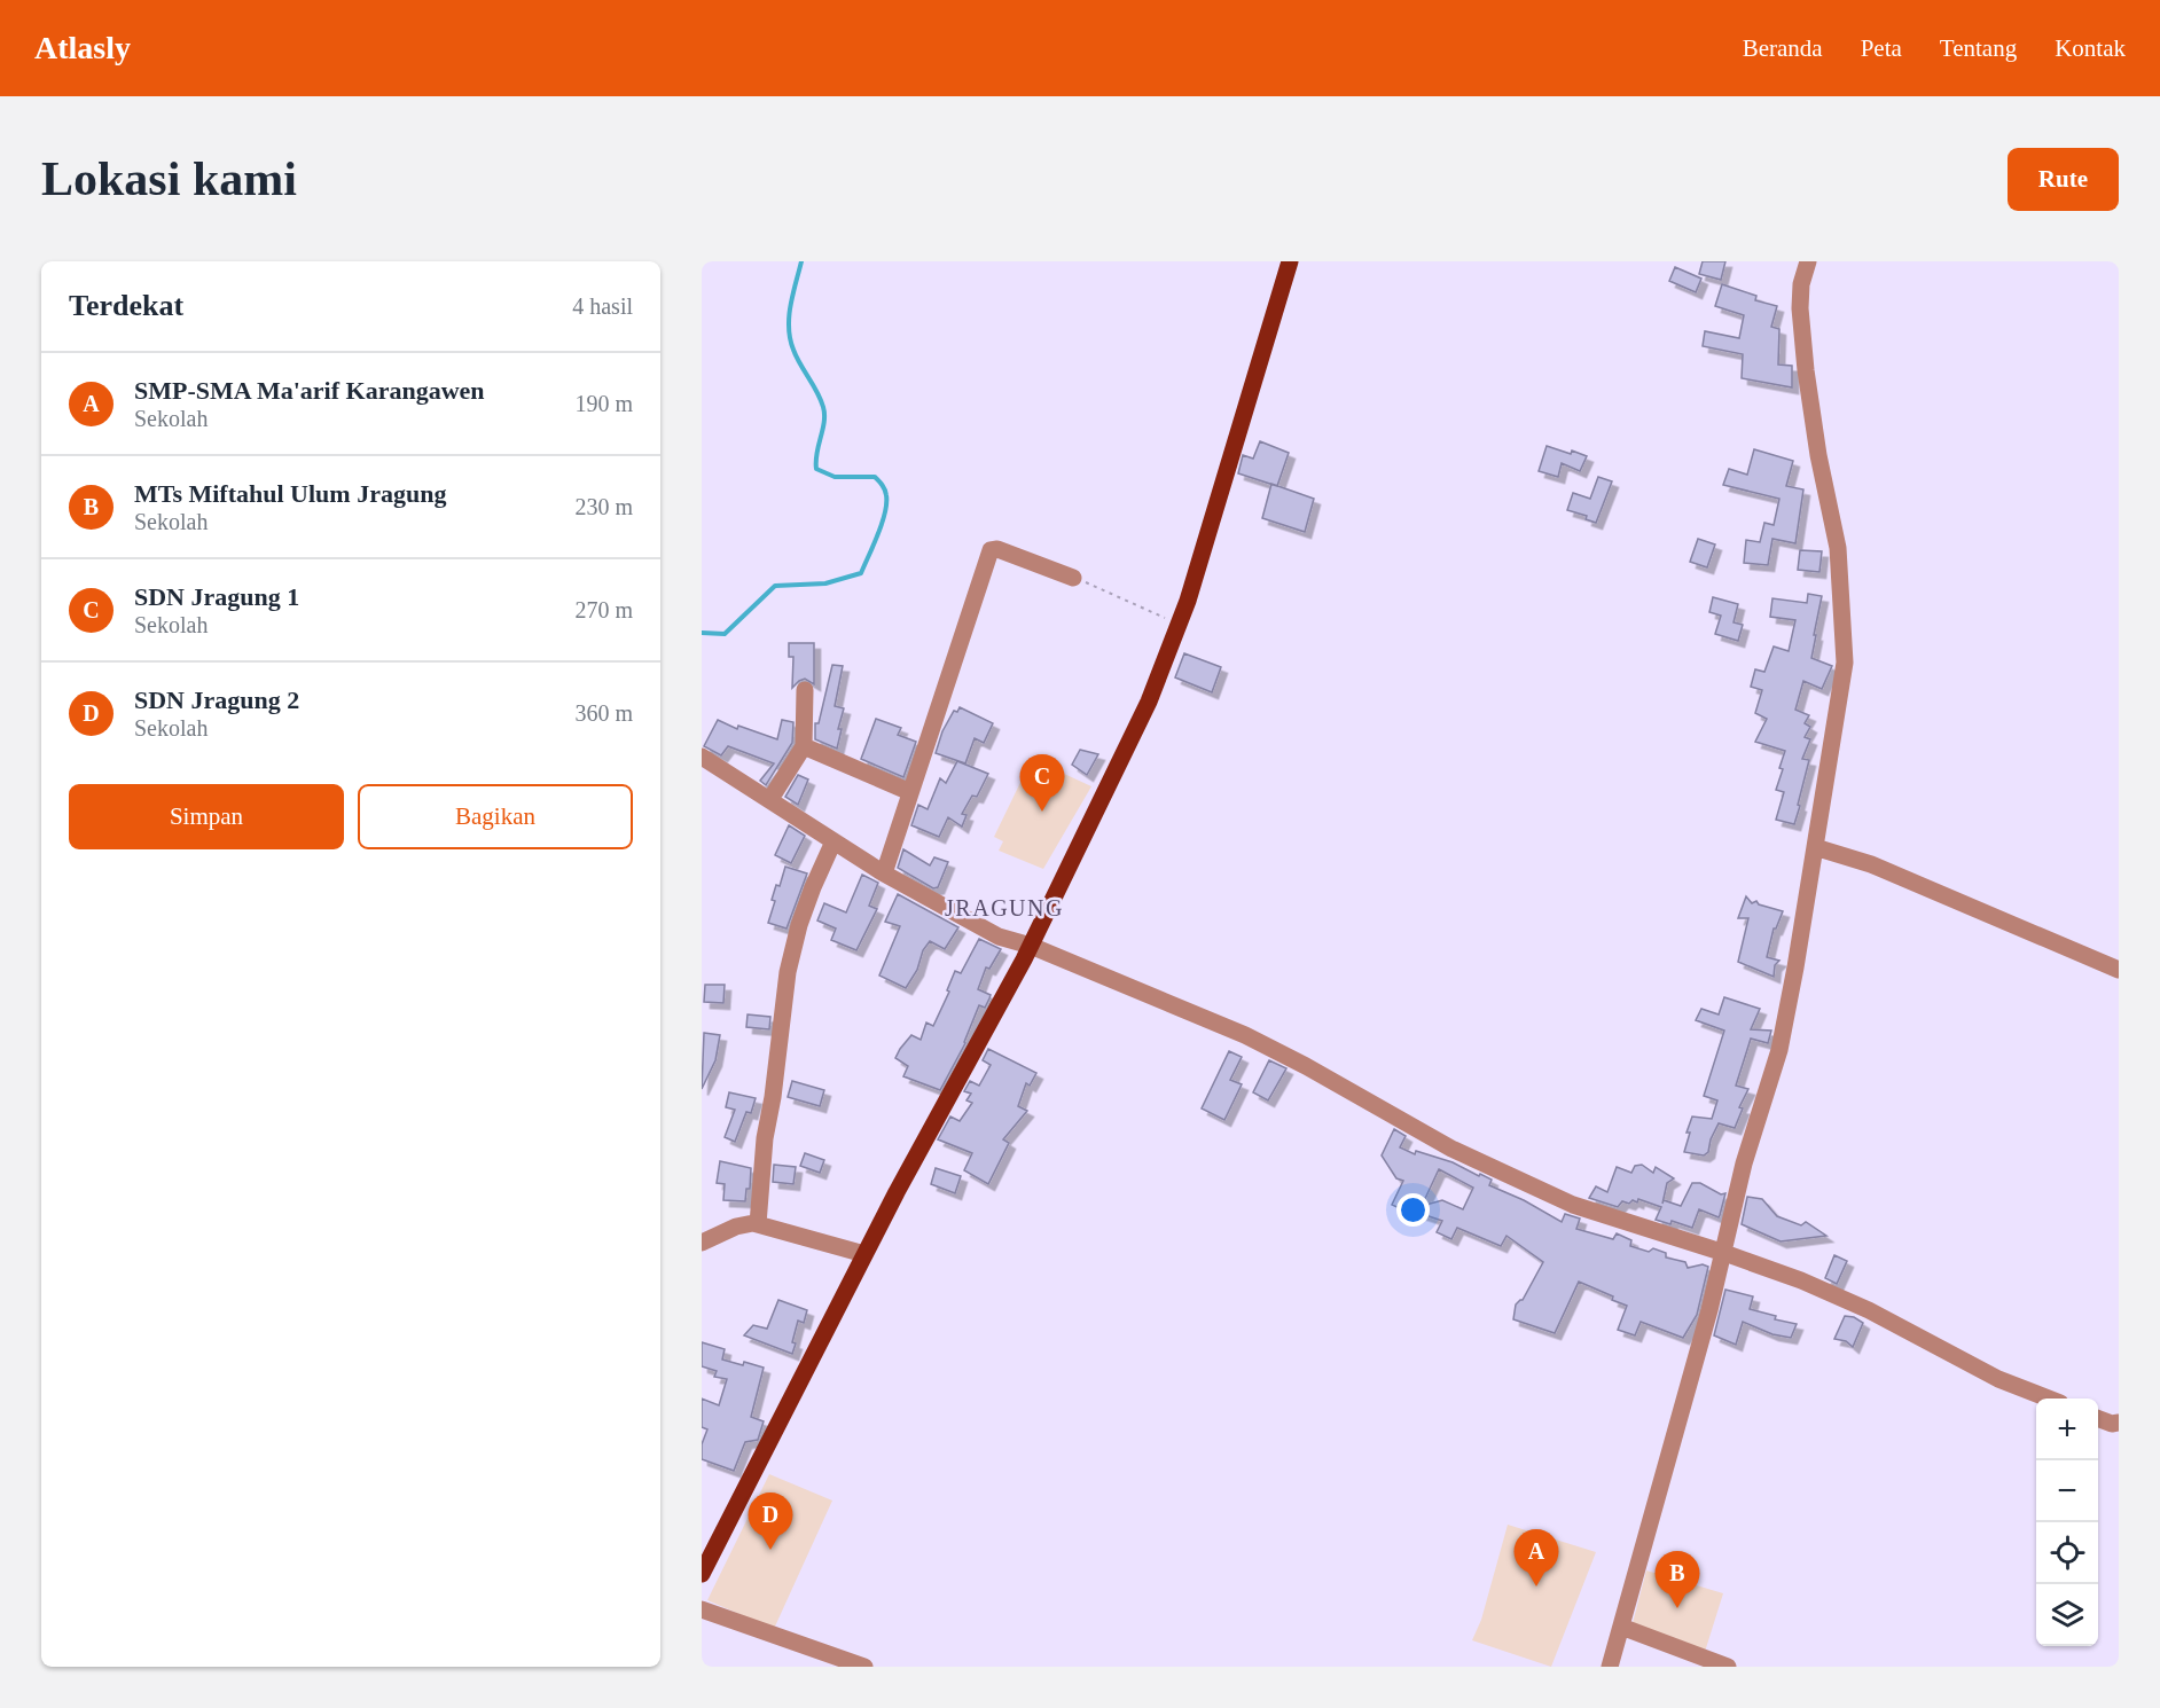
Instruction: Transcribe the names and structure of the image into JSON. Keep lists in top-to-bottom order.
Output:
{
  "districts": ["JRAGUNG"],
  "page": {
    "header": "Atlasly",
    "nav": [
      "Beranda",
      "Peta",
      "Tentang",
      "Kontak"
    ],
    "buttons": [
      "Rute",
      ["Simpan", "Bagikan"]
    ],
    "title": "Lokasi kami",
    "heading": ["Terdekat", "4 hasil"],
    "list": [
      {
        "mark": "A",
        "name": "SMP-SMA Ma'arif Karangawen",
        "note": "Sekolah",
        "value": "190 m"
      },
      {
        "mark": "B",
        "name": "MTs Miftahul Ulum Jragung",
        "note": "Sekolah",
        "value": "230 m"
      },
      {
        "mark": "C",
        "name": "SDN Jragung 1",
        "note": "Sekolah",
        "value": "270 m"
      },
      {
        "mark": "D",
        "name": "SDN Jragung 2",
        "note": "Sekolah",
        "value": "360 m"
      }
    ],
    "pins": [
      "C",
      "D",
      "A",
      "B"
    ],
    "map_buttons": ["+", "−"]
  }
}
